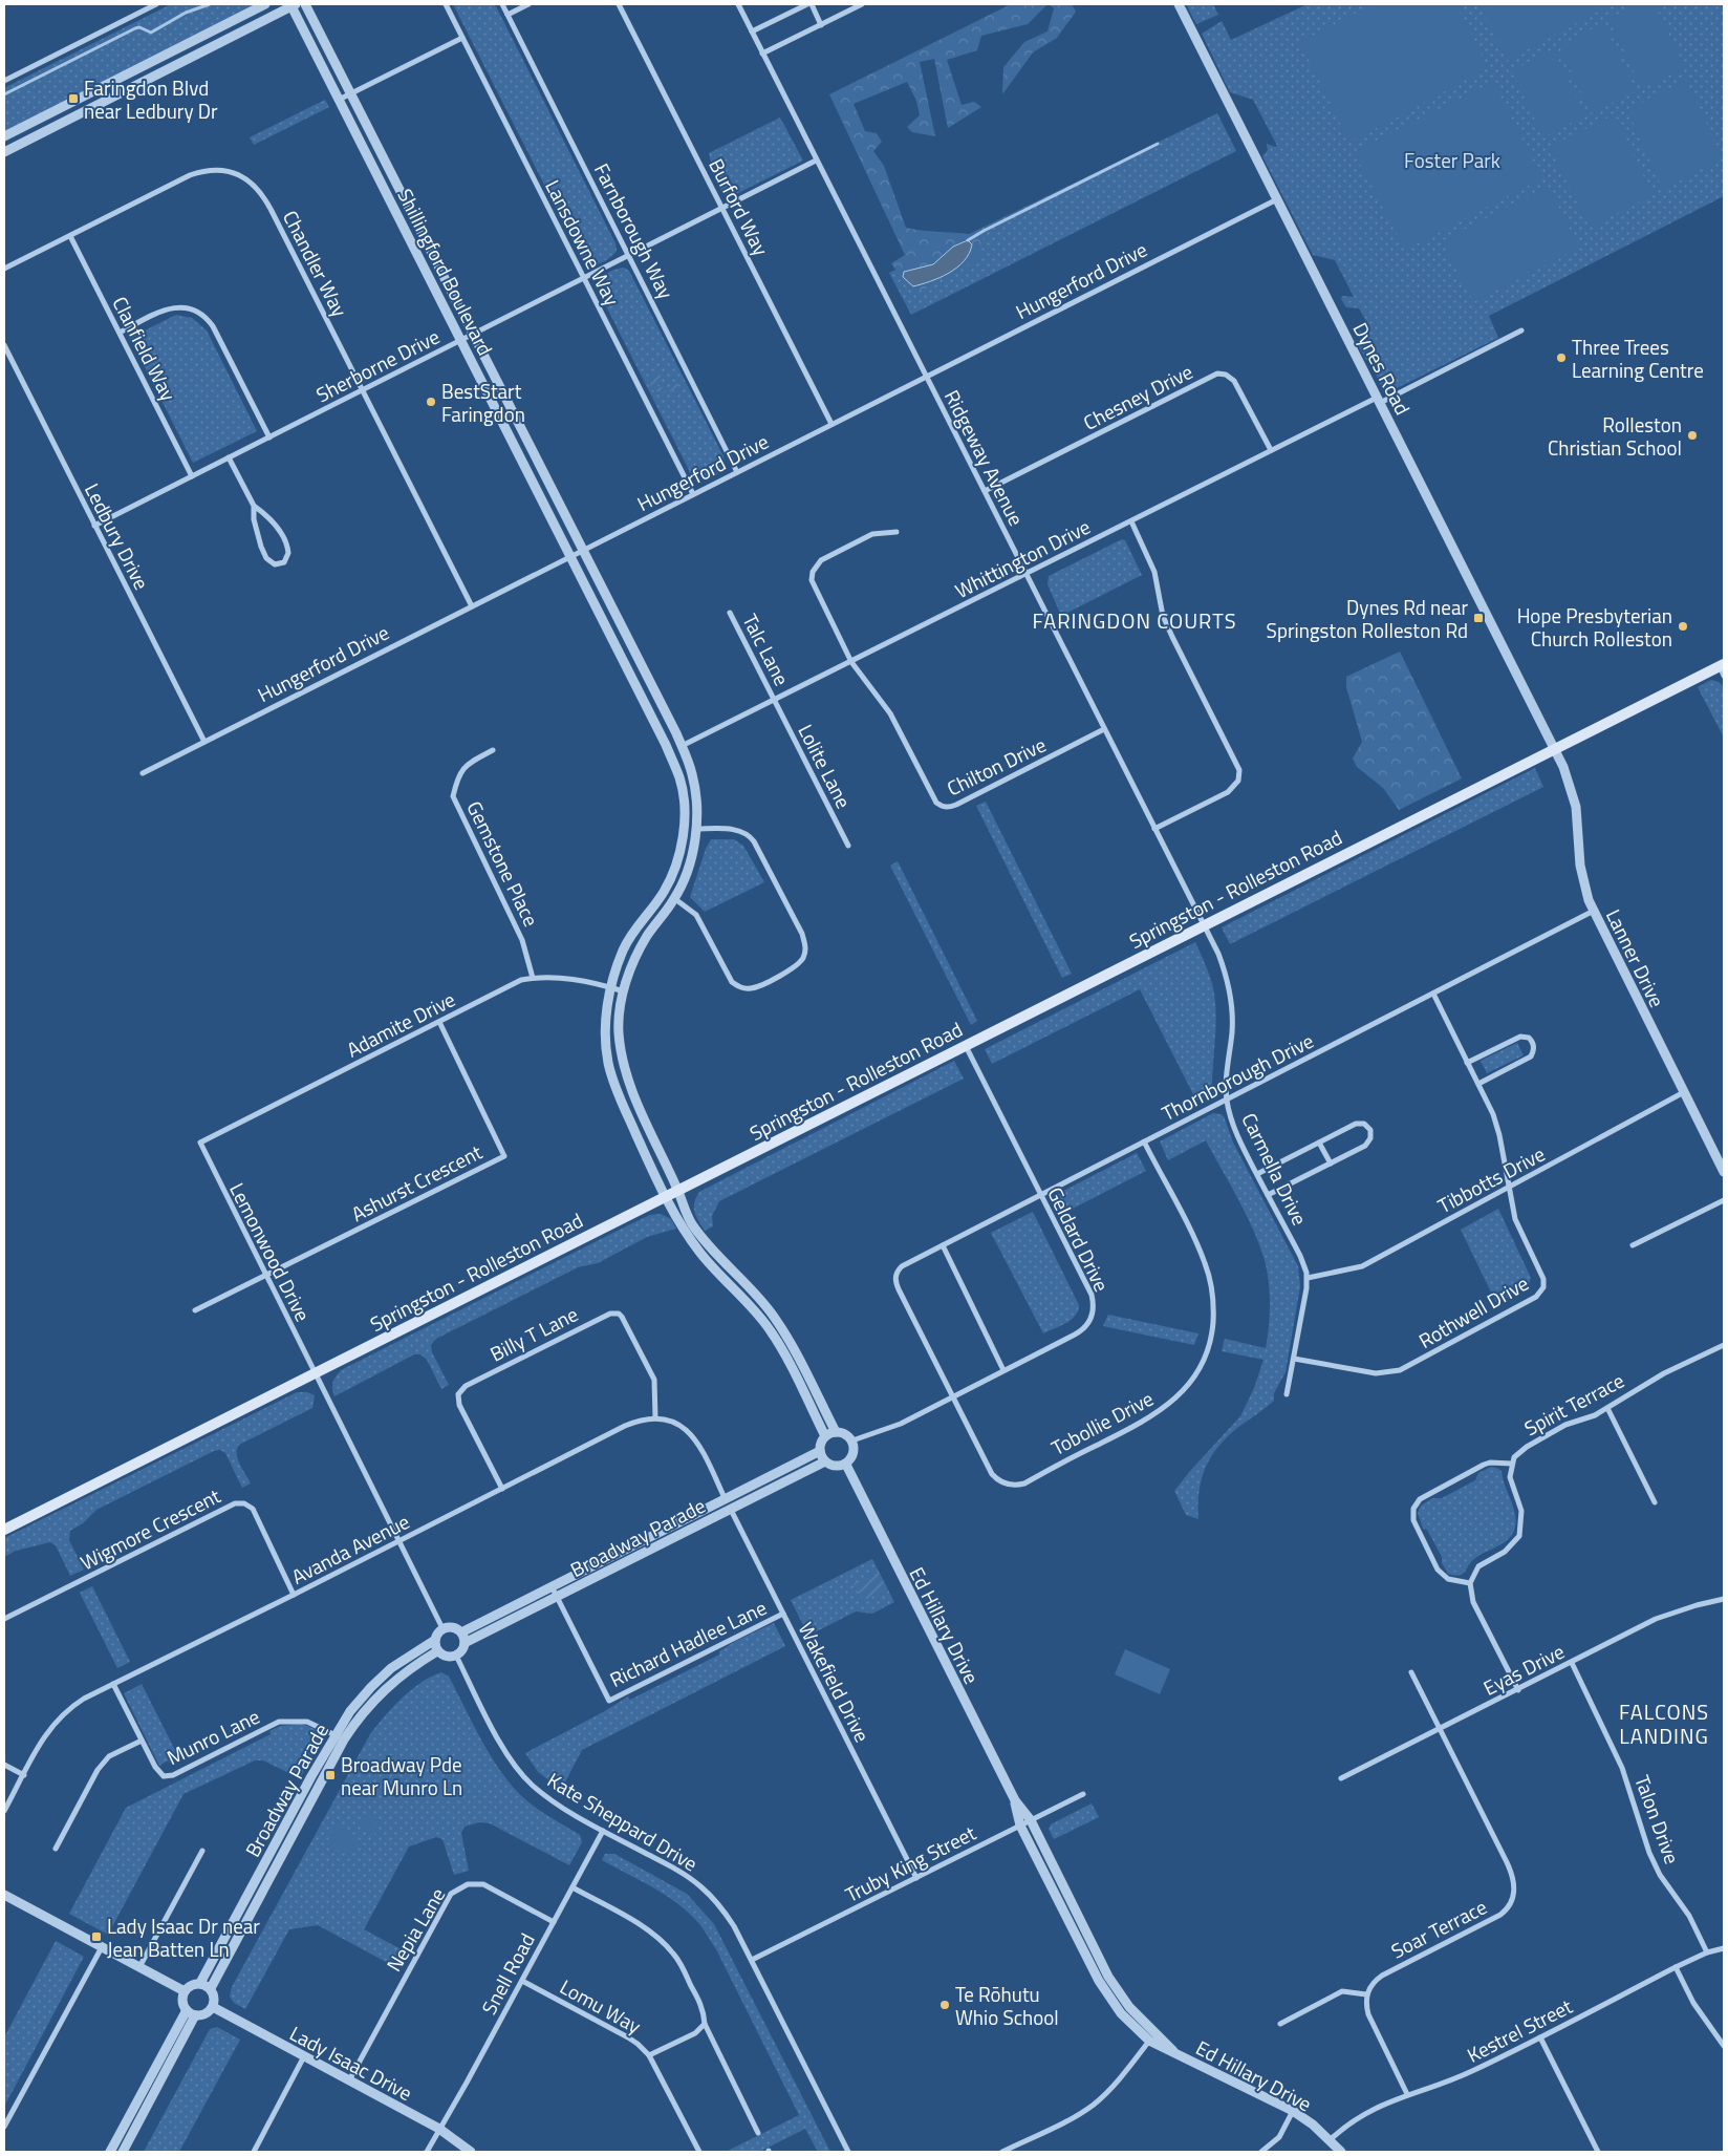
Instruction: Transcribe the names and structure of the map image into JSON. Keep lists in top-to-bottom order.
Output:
{
  "streets": {
    "main road": ["Springston - Rolleston Road"],
    "street": [
      "Burford Way",
      "Farnborough Way",
      "Lansdowne Way",
      "Chandler Way",
      "Shillingford Boulevard",
      "Hungerford Drive",
      "Clanfield Way",
      "Sherborne Drive",
      "Dynes Road",
      "Chesney Drive",
      "Ridgeway Avenue",
      "Ledbury Drive",
      "Whittington Drive",
      "Talc Lane",
      "Lolite Lane",
      "Chilton Drive",
      "Gemstone Place",
      "Lanner Drive",
      "Adamite Drive",
      "Thornborough Drive",
      "Carmella Drive",
      "Tibbotts Drive",
      "Ashurst Crescent",
      "Geldard Drive",
      "Lemonwood Drive",
      "Rothwell Drive",
      "Billy T Lane",
      "Spirit Terrace",
      "Tobollie Drive",
      "Wigmore Crescent",
      "Broadway Parade",
      "Avanda Avenue",
      "Ed Hillary Drive",
      "Richard Hadlee Lane",
      "Eyas Drive",
      "Wakefield Drive",
      "Munro Lane",
      "Talon Drive",
      "Kate Sheppard Drive",
      "Truby King Street",
      "Soar Terrace",
      "Nepia Lane",
      "Snell Road",
      "Lomu Way",
      "Kestrel Street",
      "Lady Isaac Drive"
    ]
  },
  "crossings": [
    ["Burford Way", "Hungerford Drive"],
    ["Burford Way", "Sherborne Drive"],
    ["Farnborough Way", "Hungerford Drive"],
    ["Farnborough Way", "Sherborne Drive"],
    ["Lansdowne Way", "Hungerford Drive"],
    ["Lansdowne Way", "Sherborne Drive"],
    ["Chandler Way", "Hungerford Drive"],
    ["Chandler Way", "Clanfield Way"],
    ["Chandler Way", "Sherborne Drive"],
    ["Shillingford Boulevard", "Hungerford Drive"],
    ["Shillingford Boulevard", "Sherborne Drive"],
    ["Shillingford Boulevard", "Whittington Drive"],
    ["Shillingford Boulevard", "Springston - Rolleston Road"],
    ["Shillingford Boulevard", "Adamite Drive"],
    ["Hungerford Drive", "Dynes Road"],
    ["Hungerford Drive", "Ridgeway Avenue"],
    ["Hungerford Drive", "Ledbury Drive"],
    ["Clanfield Way", "Sherborne Drive"],
    ["Sherborne Drive", "Ridgeway Avenue"],
    ["Sherborne Drive", "Ledbury Drive"],
    ["Dynes Road", "Whittington Drive"],
    ["Dynes Road", "Springston - Rolleston Road"],
    ["Dynes Road", "Lanner Drive"],
    ["Chesney Drive", "Ridgeway Avenue"],
    ["Chesney Drive", "Whittington Drive"],
    ["Ridgeway Avenue", "Whittington Drive"],
    ["Ridgeway Avenue", "Chilton Drive"],
    ["Ridgeway Avenue", "Springston - Rolleston Road"],
    ["Ridgeway Avenue", "Carmella Drive"],
    ["Whittington Drive", "Talc Lane"],
    ["Whittington Drive", "Lolite Lane"],
    ["Whittington Drive", "Chilton Drive"],
    ["Talc Lane", "Lolite Lane"],
    ["Gemstone Place", "Adamite Drive"],
    ["Springston - Rolleston Road", "Lanner Drive"],
    ["Springston - Rolleston Road", "Carmella Drive"],
    ["Springston - Rolleston Road", "Geldard Drive"],
    ["Springston - Rolleston Road", "Lemonwood Drive"],
    ["Lanner Drive", "Thornborough Drive"],
    ["Lanner Drive", "Tibbotts Drive"],
    ["Adamite Drive", "Ashurst Crescent"],
    ["Adamite Drive", "Lemonwood Drive"],
    ["Thornborough Drive", "Carmella Drive"],
    ["Thornborough Drive", "Geldard Drive"],
    ["Thornborough Drive", "Rothwell Drive"],
    ["Thornborough Drive", "Tobollie Drive"],
    ["Carmella Drive", "Tibbotts Drive"],
    ["Carmella Drive", "Rothwell Drive"],
    ["Tibbotts Drive", "Rothwell Drive"],
    ["Ashurst Crescent", "Lemonwood Drive"],
    ["Geldard Drive", "Tobollie Drive"],
    ["Geldard Drive", "Broadway Parade"],
    ["Geldard Drive", "Ed Hillary Drive"],
    ["Billy T Lane", "Avanda Avenue"],
    ["Wigmore Crescent", "Avanda Avenue"],
    ["Broadway Parade", "Avanda Avenue"],
    ["Broadway Parade", "Ed Hillary Drive"],
    ["Broadway Parade", "Richard Hadlee Lane"],
    ["Broadway Parade", "Wakefield Drive"],
    ["Broadway Parade", "Munro Lane"],
    ["Broadway Parade", "Kate Sheppard Drive"],
    ["Broadway Parade", "Lady Isaac Drive"],
    ["Avanda Avenue", "Wakefield Drive"],
    ["Avanda Avenue", "Munro Lane"],
    ["Ed Hillary Drive", "Truby King Street"],
    ["Ed Hillary Drive", "Kestrel Street"],
    ["Richard Hadlee Lane", "Wakefield Drive"],
    ["Eyas Drive", "Talon Drive"],
    ["Eyas Drive", "Soar Terrace"],
    ["Wakefield Drive", "Truby King Street"],
    ["Talon Drive", "Kestrel Street"],
    ["Kate Sheppard Drive", "Truby King Street"],
    ["Kate Sheppard Drive", "Snell Road"],
    ["Nepia Lane", "Snell Road"],
    ["Nepia Lane", "Lady Isaac Drive"],
    ["Snell Road", "Lomu Way"],
    ["Snell Road", "Lady Isaac Drive"]
  ],
  "districts": ["FARINGDON COURTS", "FALCONS LANDING"],
  "parks": ["Foster Park"],
  "places": {
    "transit": [
      "Faringdon Blvd near Ledbury Dr",
      "Dynes Rd near Springston Rolleston Rd",
      "Broadway Pde near Munro Ln",
      "Lady Isaac Dr near Jean Batten Ln"
    ],
    "other": [
      "Three Trees Learning Centre",
      "BestStart Faringdon",
      "Rolleston Christian School",
      "Hope Presbyterian Church Rolleston",
      "Te Rōhutu Whio School"
    ]
  }
}
